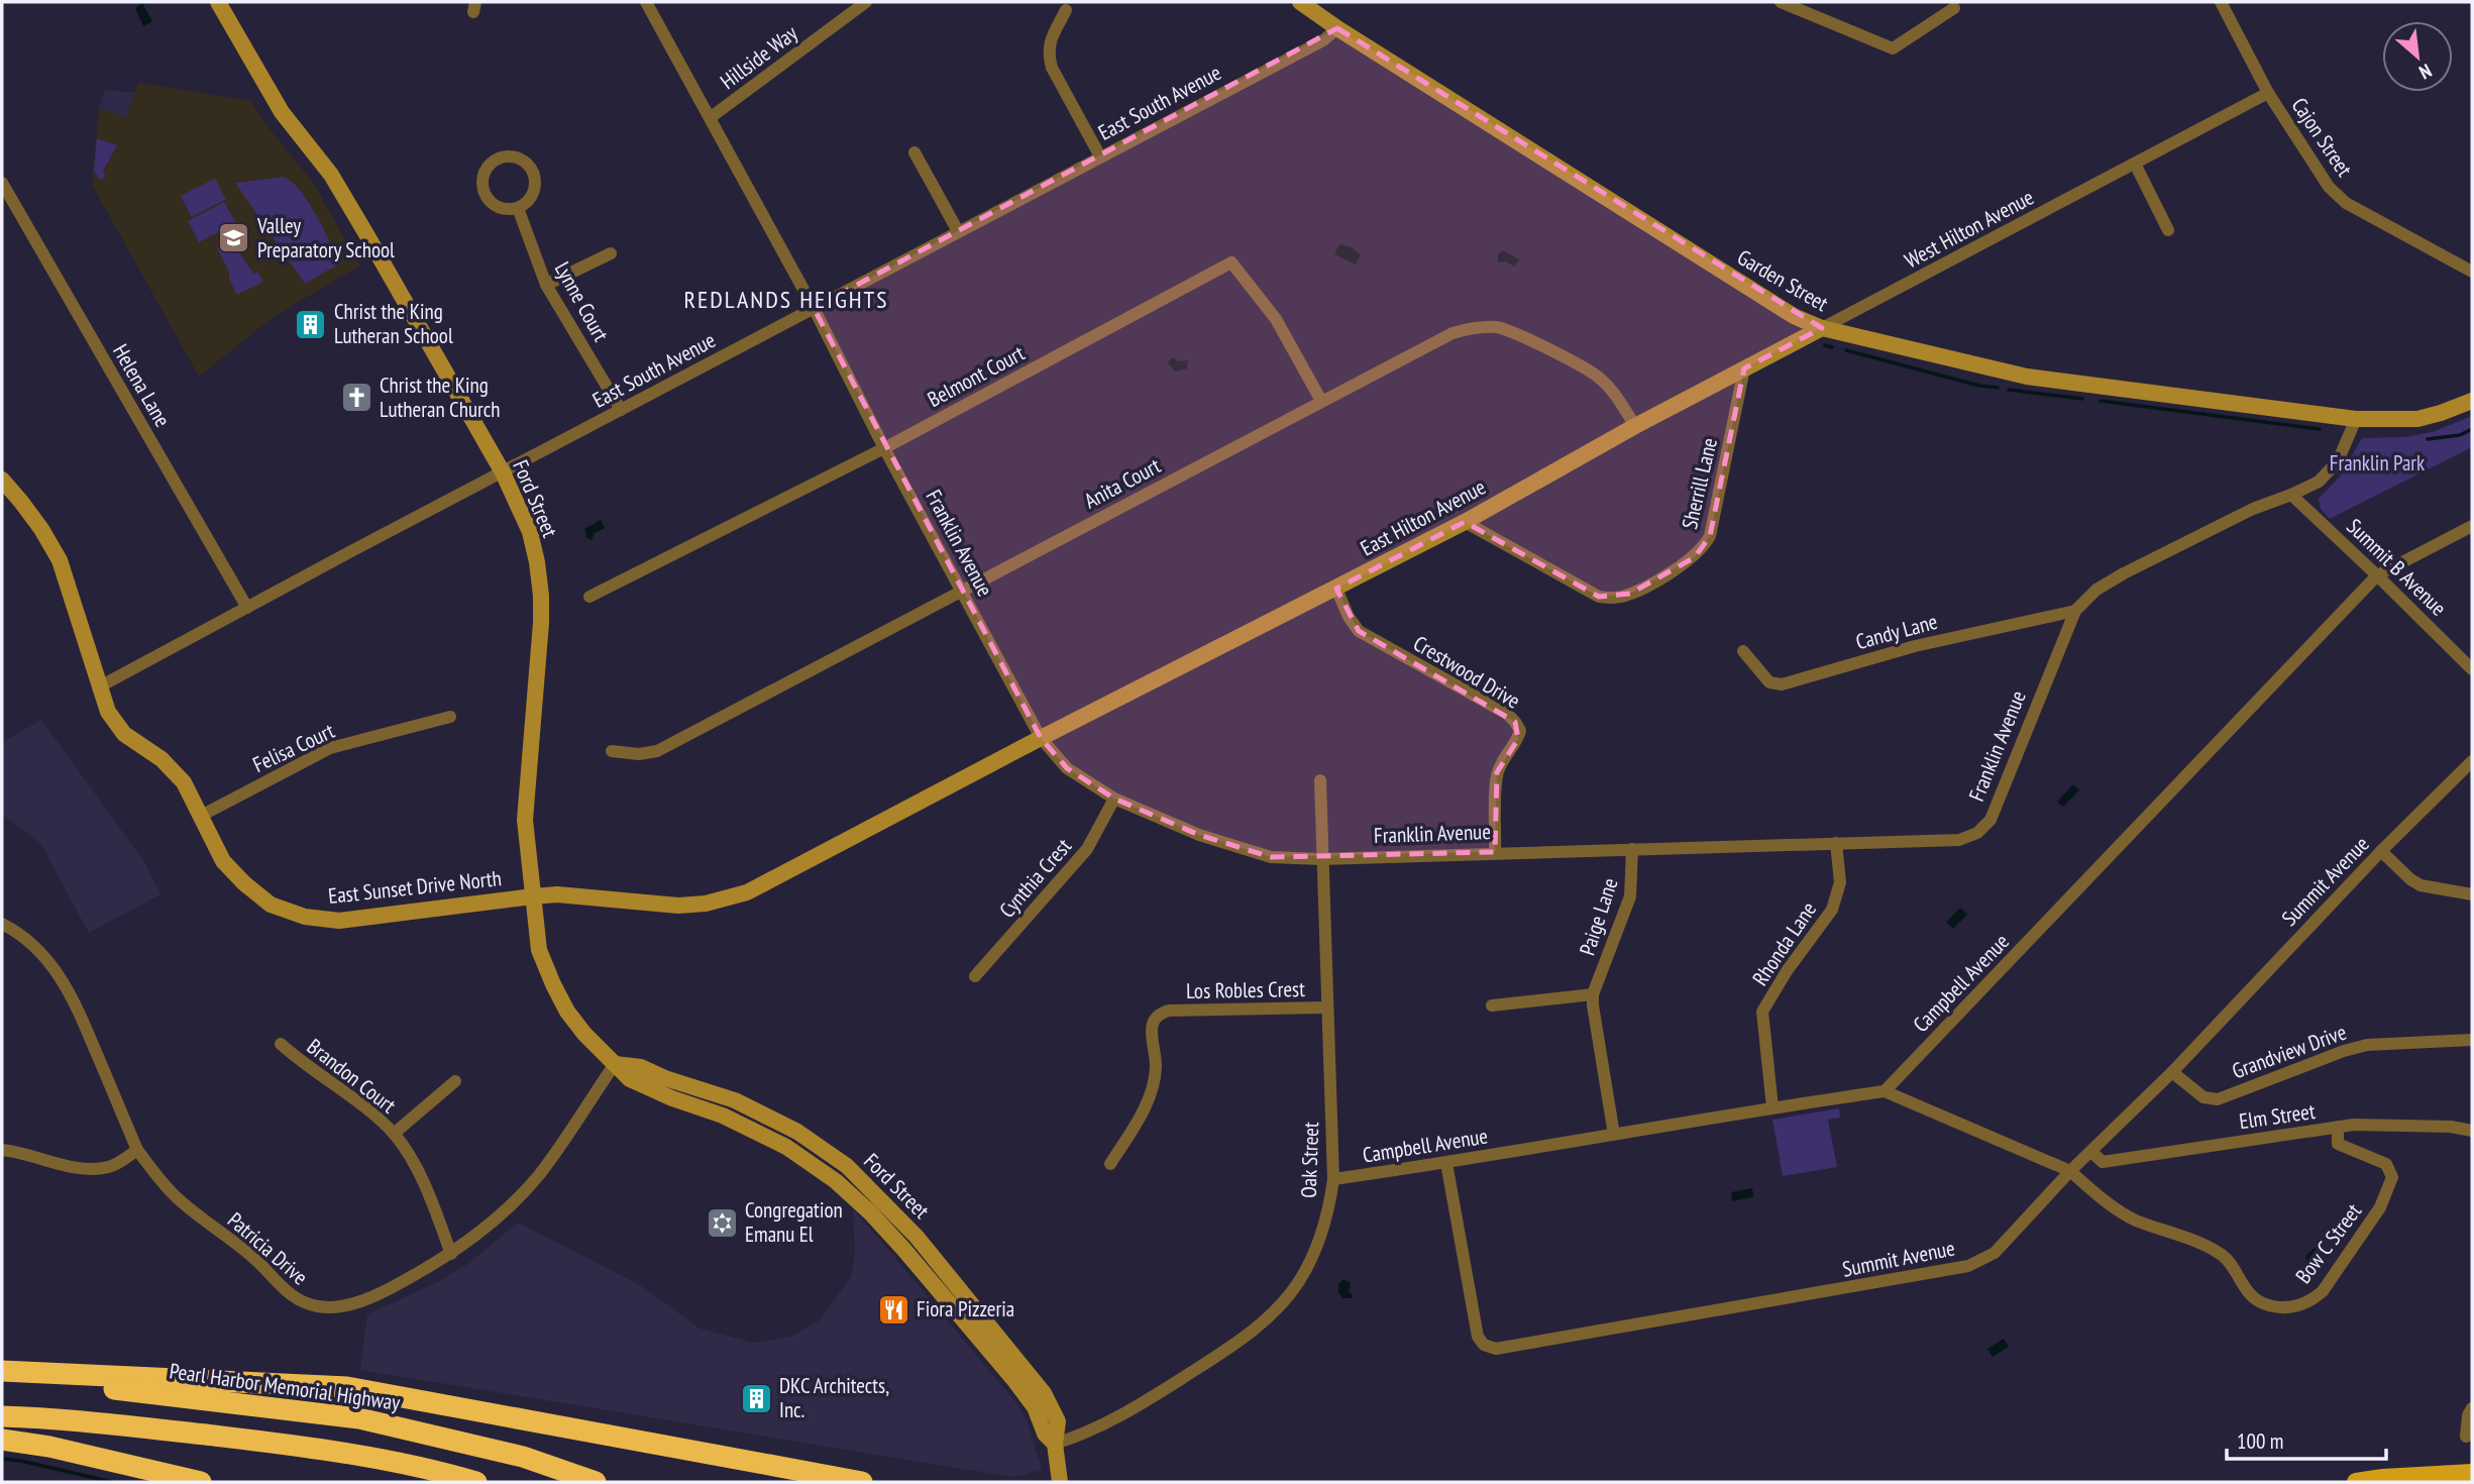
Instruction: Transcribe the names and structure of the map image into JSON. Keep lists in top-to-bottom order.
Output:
{
  "streets": {
    "highway": ["Pearl Harbor Memorial Highway"],
    "street": [
      "Hillside Way",
      "East South Avenue",
      "Cajon Street",
      "West Hilton Avenue",
      "Garden Street",
      "Lynne Court",
      "Belmont Court",
      "Helena Lane",
      "Anita Court",
      "Sherrill Lane",
      "Ford Street",
      "East Hilton Avenue",
      "Franklin Avenue",
      "Summit B Avenue",
      "Candy Lane",
      "Crestwood Drive",
      "Felisa Court",
      "Cynthia Crest",
      "Summit Avenue",
      "East Sunset Drive North",
      "Paige Lane",
      "Rhonda Lane",
      "Campbell Avenue",
      "Los Robles Crest",
      "Grandview Drive",
      "Brandon Court",
      "Elm Street",
      "Oak Street",
      "Bow C Street",
      "Patricia Drive"
    ]
  },
  "crossings": [
    ["Hillside Way", "Franklin Avenue"],
    ["East South Avenue", "Garden Street"],
    ["East South Avenue", "Lynne Court"],
    ["East South Avenue", "Helena Lane"],
    ["East South Avenue", "Ford Street"],
    ["East South Avenue", "Franklin Avenue"],
    ["East South Avenue", "East Sunset Drive North"],
    ["Cajon Street", "West Hilton Avenue"],
    ["West Hilton Avenue", "Garden Street"],
    ["West Hilton Avenue", "East Hilton Avenue"],
    ["Garden Street", "East Hilton Avenue"],
    ["Garden Street", "Franklin Avenue"],
    ["Belmont Court", "Anita Court"],
    ["Belmont Court", "Franklin Avenue"],
    ["Anita Court", "East Hilton Avenue"],
    ["Anita Court", "Franklin Avenue"],
    ["Sherrill Lane", "East Hilton Avenue"],
    ["Ford Street", "East Sunset Drive North"],
    ["Ford Street", "Oak Street"],
    ["Ford Street", "Patricia Drive"],
    ["East Hilton Avenue", "Franklin Avenue"],
    ["East Hilton Avenue", "Crestwood Drive"],
    ["East Hilton Avenue", "East Sunset Drive North"],
    ["Franklin Avenue", "Summit B Avenue"],
    ["Franklin Avenue", "Candy Lane"],
    ["Franklin Avenue", "Crestwood Drive"],
    ["Franklin Avenue", "Cynthia Crest"],
    ["Franklin Avenue", "East Sunset Drive North"],
    ["Franklin Avenue", "Paige Lane"],
    ["Franklin Avenue", "Rhonda Lane"],
    ["Franklin Avenue", "Oak Street"],
    ["Summit B Avenue", "Campbell Avenue"],
    ["Felisa Court", "East Sunset Drive North"],
    ["Summit Avenue", "Campbell Avenue"],
    ["Summit Avenue", "Grandview Drive"],
    ["Summit Avenue", "Elm Street"],
    ["Summit Avenue", "Bow C Street"],
    ["Paige Lane", "Campbell Avenue"],
    ["Rhonda Lane", "Campbell Avenue"],
    ["Campbell Avenue", "Oak Street"],
    ["Los Robles Crest", "Oak Street"],
    ["Brandon Court", "Patricia Drive"],
    ["Elm Street", "Bow C Street"]
  ],
  "districts": ["REDLANDS HEIGHTS"],
  "parks": ["Franklin Park"],
  "places": {
    "school or university": ["Valley Preparatory School"],
    "building": ["Christ the King Lutheran School", "DKC Architects, Inc."],
    "church": ["Christ the King Lutheran Church"],
    "synagogue": ["Congregation Emanu El"],
    "restaurant": ["Fiora Pizzeria"]
  },
  "scale_bar": "100 m",
  "north": "bottom right"
}
